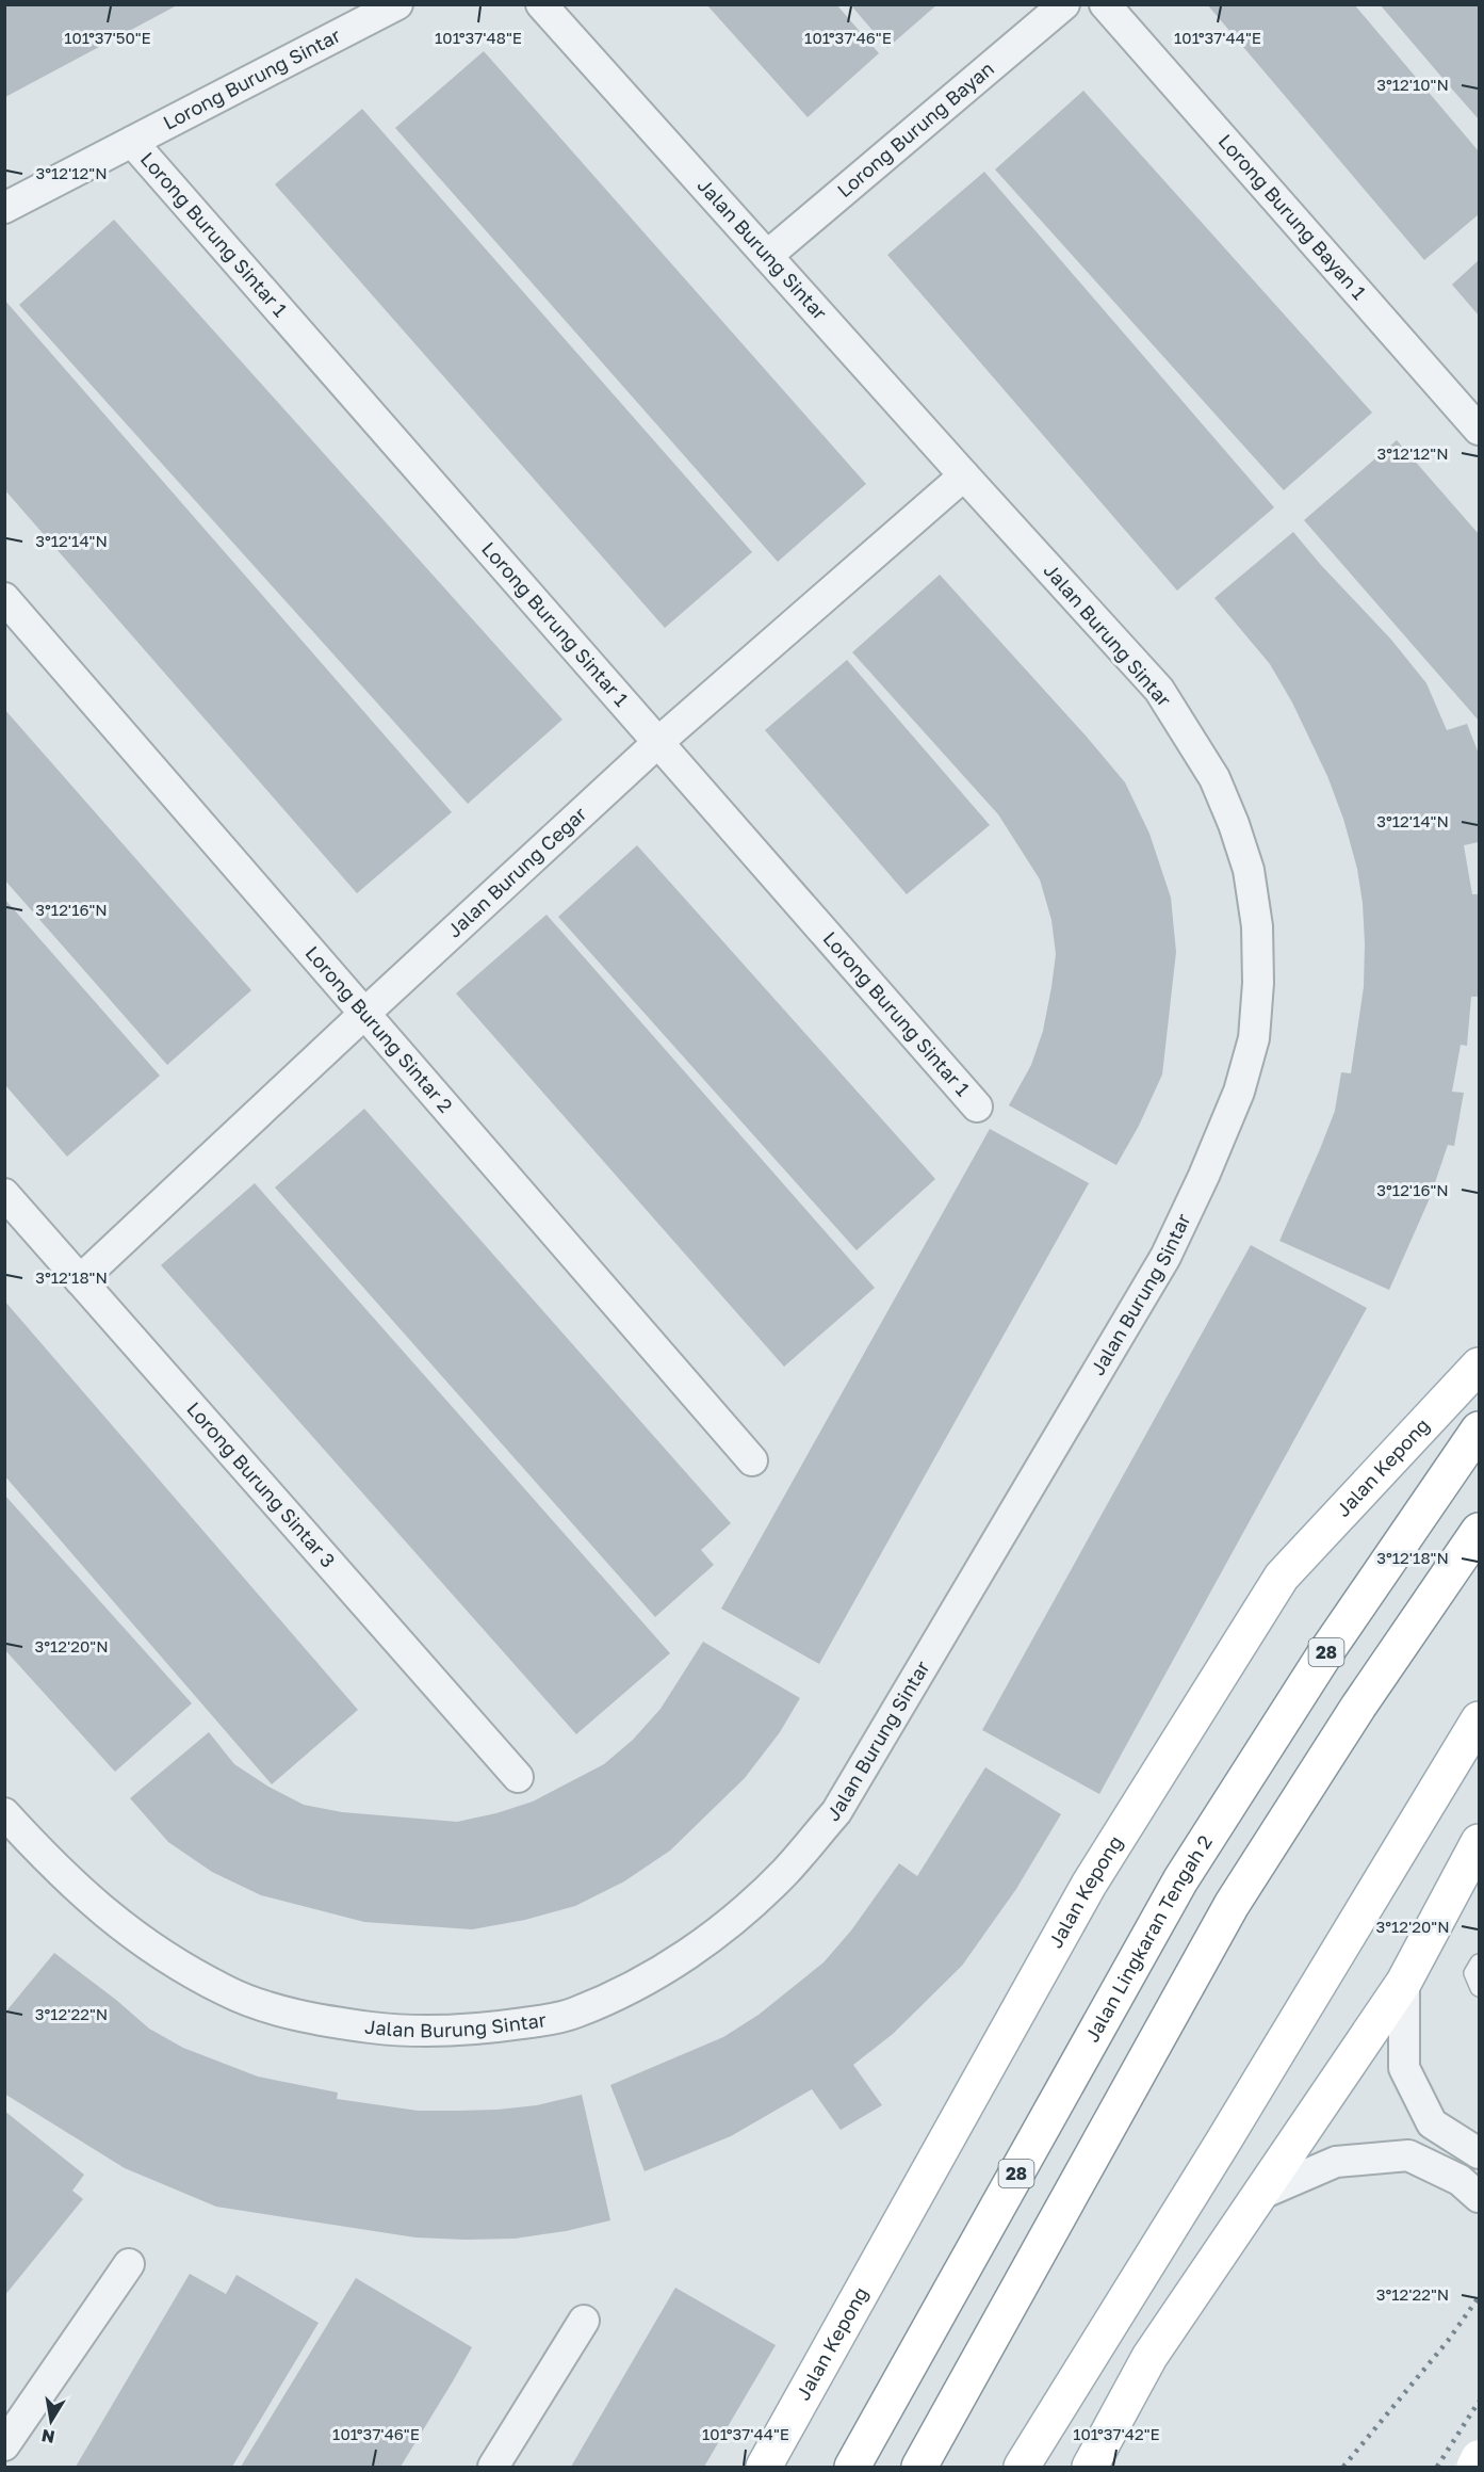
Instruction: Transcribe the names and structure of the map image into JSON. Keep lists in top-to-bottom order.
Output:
{
  "streets": {
    "main road": ["Jalan Kepong", "28", "Jalan Lingkaran Tengah 2"],
    "street": [
      "Lorong Burung Sintar",
      "Lorong Burung Bayan",
      "Lorong Burung Bayan 1",
      "Lorong Burung Sintar 1",
      "Jalan Burung Sintar",
      "Jalan Burung Cegar",
      "Lorong Burung Sintar 2",
      "Lorong Burung Sintar 3"
    ]
  },
  "crossings": [
    ["Lorong Burung Sintar", "Lorong Burung Sintar 1"],
    ["Lorong Burung Bayan", "Jalan Burung Sintar"],
    ["Lorong Burung Sintar 1", "Jalan Burung Cegar"],
    ["Jalan Burung Sintar", "Jalan Burung Cegar"],
    ["Jalan Burung Cegar", "Lorong Burung Sintar 2"],
    ["Jalan Burung Cegar", "Lorong Burung Sintar 3"]
  ],
  "north": "bottom",
  "coordinates": [
    "101°37'50\"E",
    "101°37'48\"E",
    "101°37'46\"E",
    "101°37'44\"E",
    "3°12'10\"N",
    "3°12'12\"N",
    "3°12'14\"N",
    "3°12'16\"N",
    "3°12'18\"N",
    "3°12'20\"N",
    "3°12'22\"N",
    "101°37'42\"E"
  ]
}
